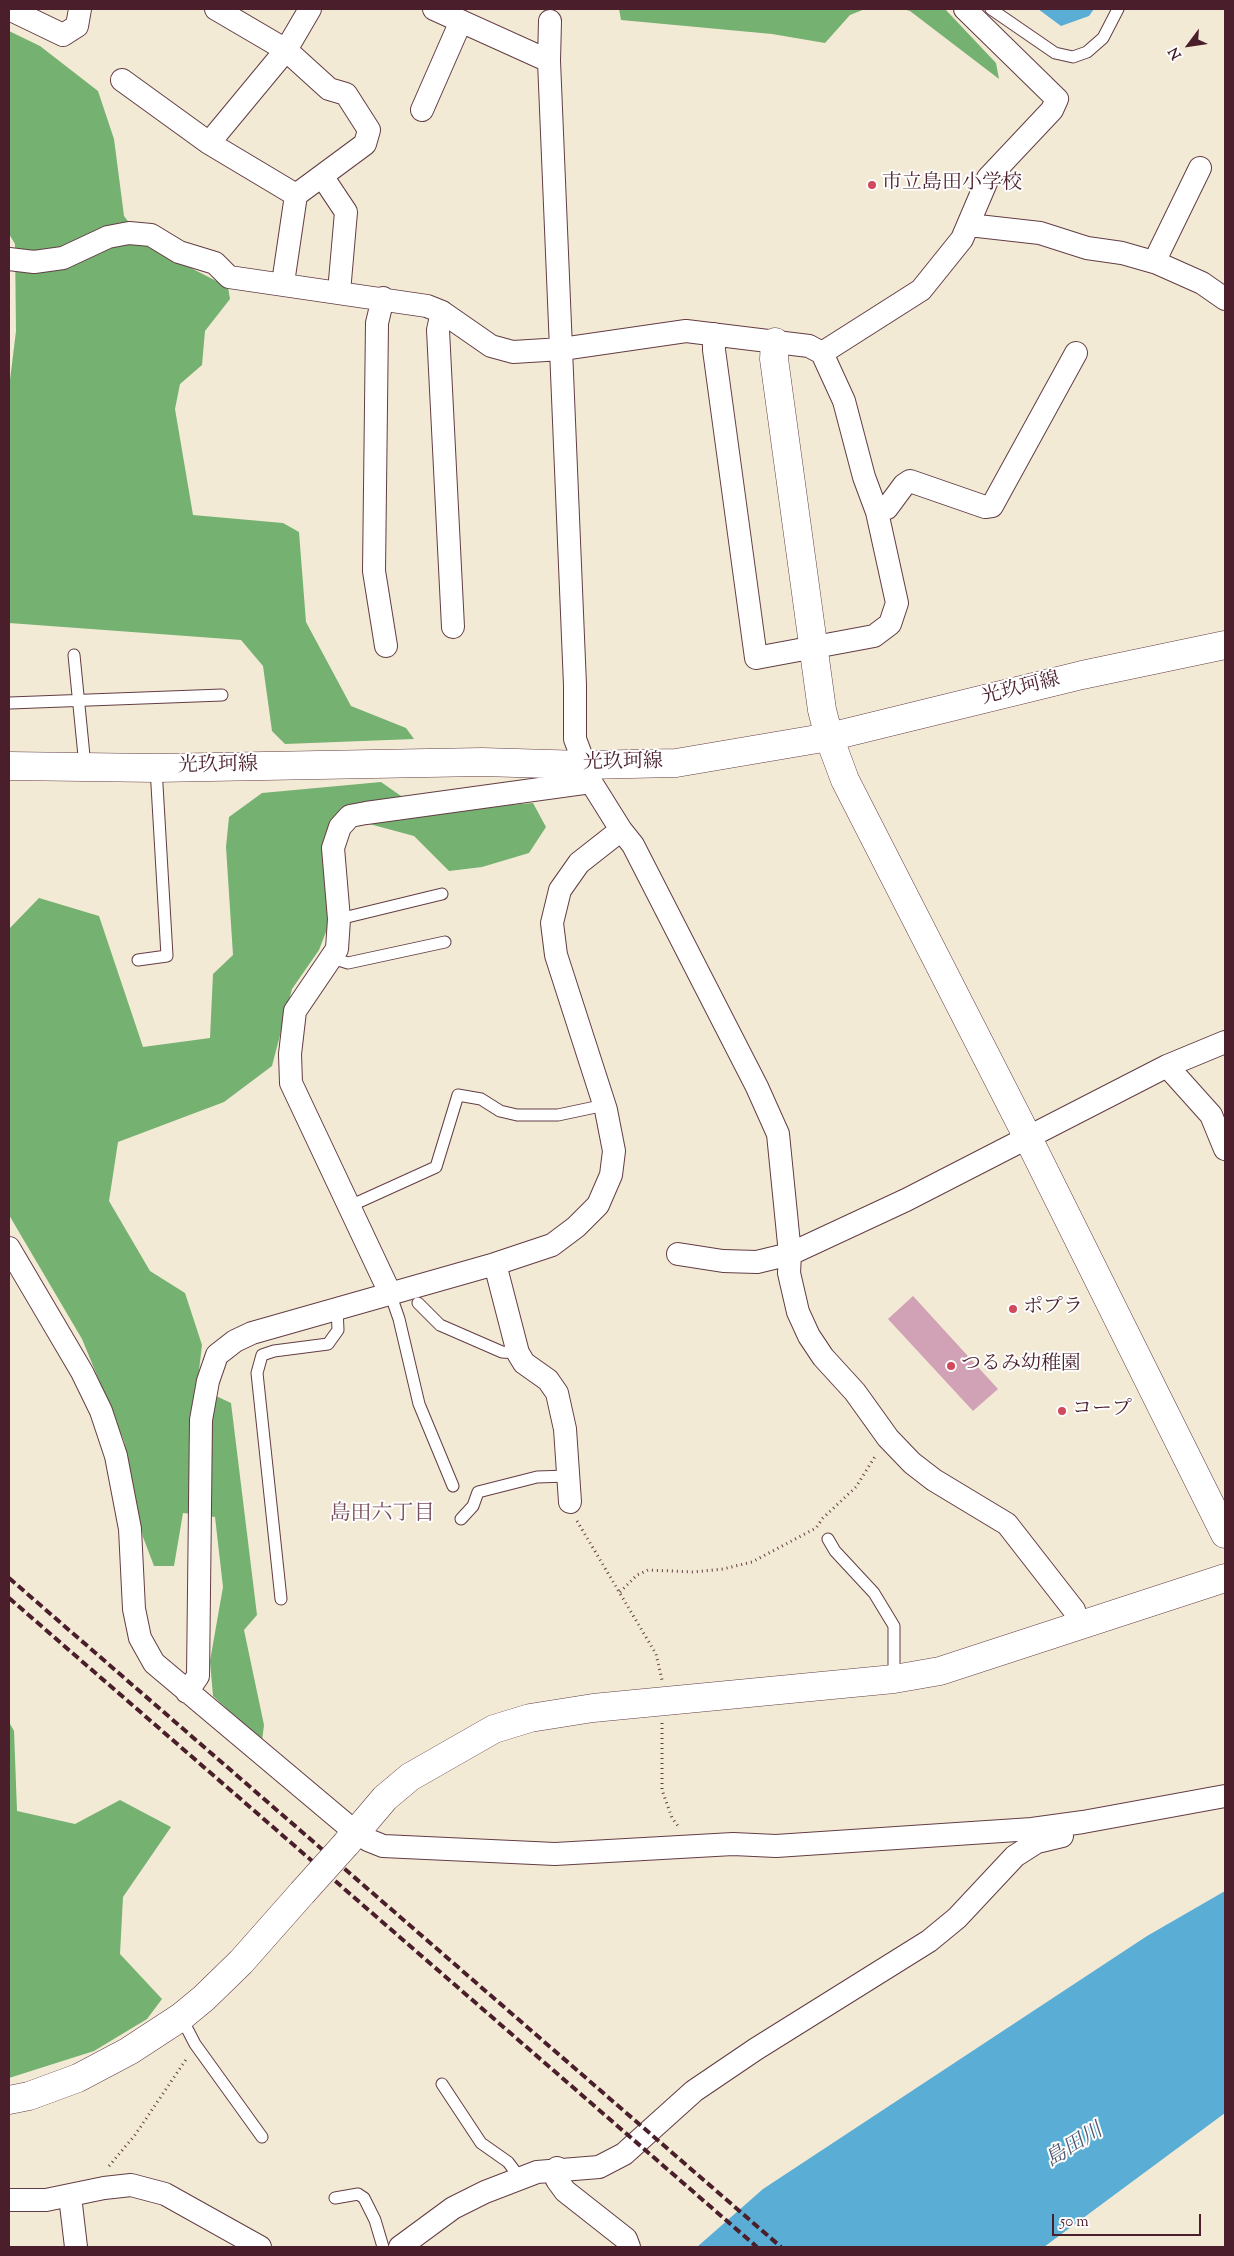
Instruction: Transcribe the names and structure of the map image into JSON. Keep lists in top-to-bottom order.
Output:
{
  "streets": {
    "street": ["光玖珂線"]
  },
  "districts": ["島田六丁目"],
  "water": ["島田川"],
  "places": [
    "市立島田小学校",
    "ポプラ",
    "つるみ幼稚園",
    "コープ"
  ],
  "scale_bar": "50 m",
  "north": "bottom left"
}
